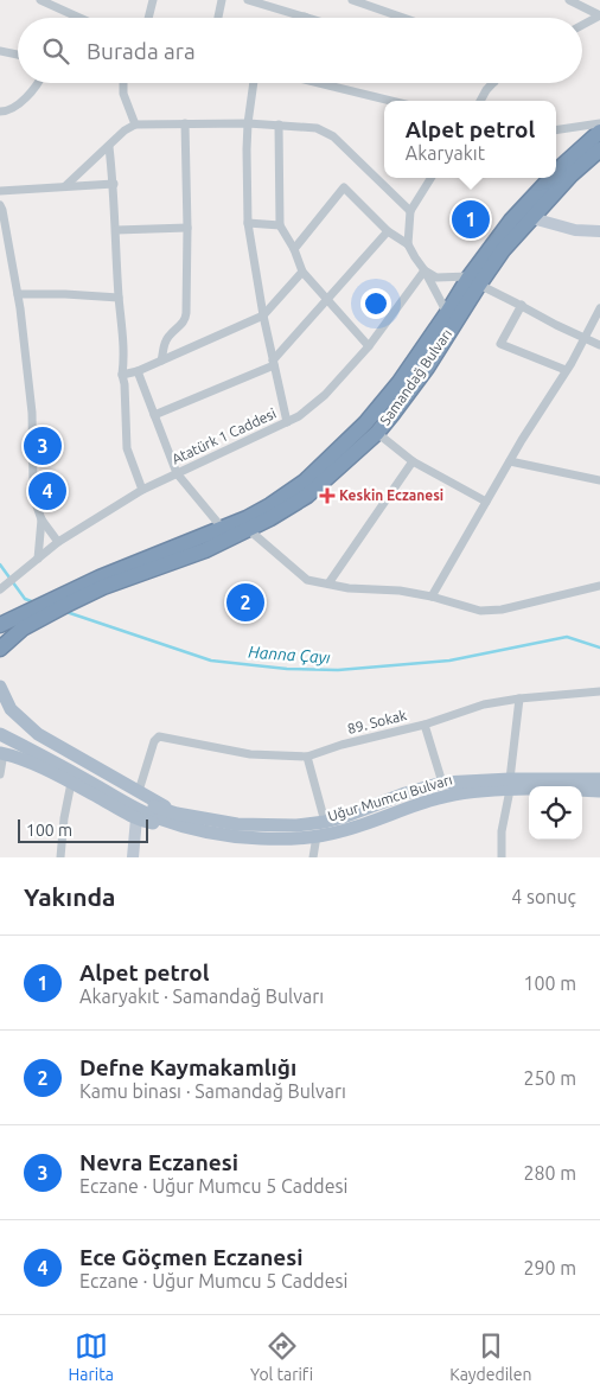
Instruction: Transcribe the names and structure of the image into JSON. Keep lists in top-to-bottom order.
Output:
{
  "streets": {
    "highway": ["Samandağ Bulvarı"],
    "main road": ["Uğur Mumcu Bulvarı"],
    "street": ["Atatürk 1 Caddesi", "89. Sokak"]
  },
  "water": ["Hanna Çayı"],
  "places": {
    "health": ["Keskin Eczanesi"]
  },
  "scale_bar": "100 m",
  "page": {
    "search": "Burada ara",
    "popup": ["Alpet petrol", "Akaryakıt"],
    "pins": [
      "1",
      "3",
      "4",
      "2"
    ],
    "scale": "100 m",
    "heading": ["Yakında", "4 sonuç"],
    "list": [
      {
        "mark": "1",
        "name": "Alpet petrol",
        "note": "Akaryakıt · Samandağ Bulvarı",
        "value": "100 m"
      },
      {
        "mark": "2",
        "name": "Defne Kaymakamlığı",
        "note": "Kamu binası · Samandağ Bulvarı",
        "value": "250 m"
      },
      {
        "mark": "3",
        "name": "Nevra Eczanesi",
        "note": "Eczane · Uğur Mumcu 5 Caddesi",
        "value": "280 m"
      },
      {
        "mark": "4",
        "name": "Ece Göçmen Eczanesi",
        "note": "Eczane · Uğur Mumcu 5 Caddesi",
        "value": "290 m"
      }
    ],
    "nav": ["Harita", "Yol tarifi", "Kaydedilen"]
  }
}
